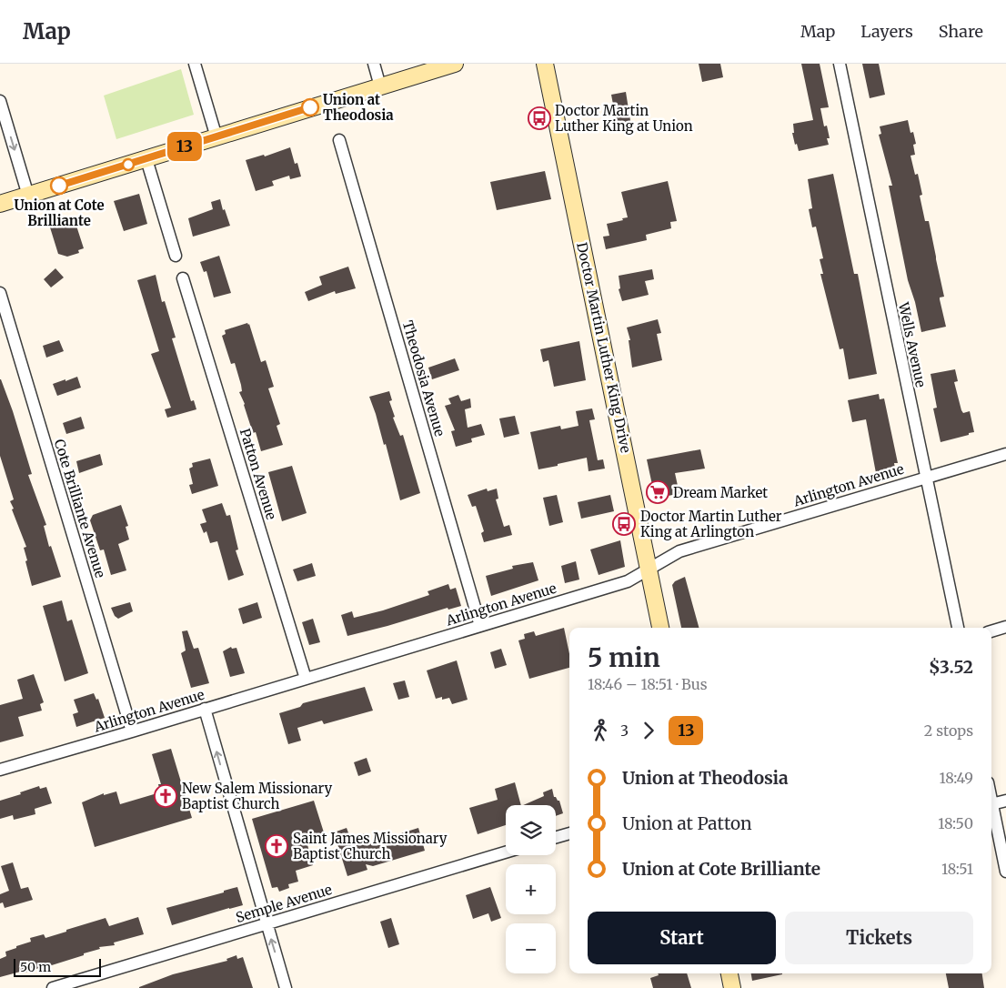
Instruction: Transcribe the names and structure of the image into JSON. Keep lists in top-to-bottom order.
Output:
{
  "streets": {
    "main road": ["Doctor Martin Luther King Drive"],
    "street": [
      "Wells Avenue",
      "Theodosia Avenue",
      "Patton Avenue",
      "Arlington Avenue",
      "Cote Brilliante Avenue",
      "Semple Avenue"
    ]
  },
  "crossings": [
    ["Wells Avenue", "Arlington Avenue"],
    ["Doctor Martin Luther King Drive", "Arlington Avenue"],
    ["Theodosia Avenue", "Arlington Avenue"],
    ["Patton Avenue", "Arlington Avenue"],
    ["Arlington Avenue", "Cote Brilliante Avenue"]
  ],
  "places": {
    "other": ["Union at Theodosia", "Union at Cote Brilliante"],
    "bus stop": ["Doctor Martin Luther King at Union", "Doctor Martin Luther King at Arlington"],
    "supermarket": ["Dream Market"],
    "church": ["New Salem Missionary Baptist Church", "Saint James Missionary Baptist Church"]
  },
  "lines": ["bus line 13"],
  "scale_bar": "50 m",
  "page": {
    "header": "Map",
    "nav": ["Map", "Layers", "Share"],
    "on_map": "13",
    "heading": ["5 min", "18:46 – 18:51 · Bus", "$3.52"],
    "legs": ["3", "13", "2 stops"],
    "list": [
      {
        "name": "Union at Theodosia",
        "value": "18:49"
      },
      {
        "name": "Union at Patton",
        "value": "18:50"
      },
      {
        "name": "Union at Cote Brilliante",
        "value": "18:51"
      }
    ],
    "map_buttons": ["+", "−"],
    "buttons": ["Start", "Tickets"],
    "scale": "50 m"
  }
}
